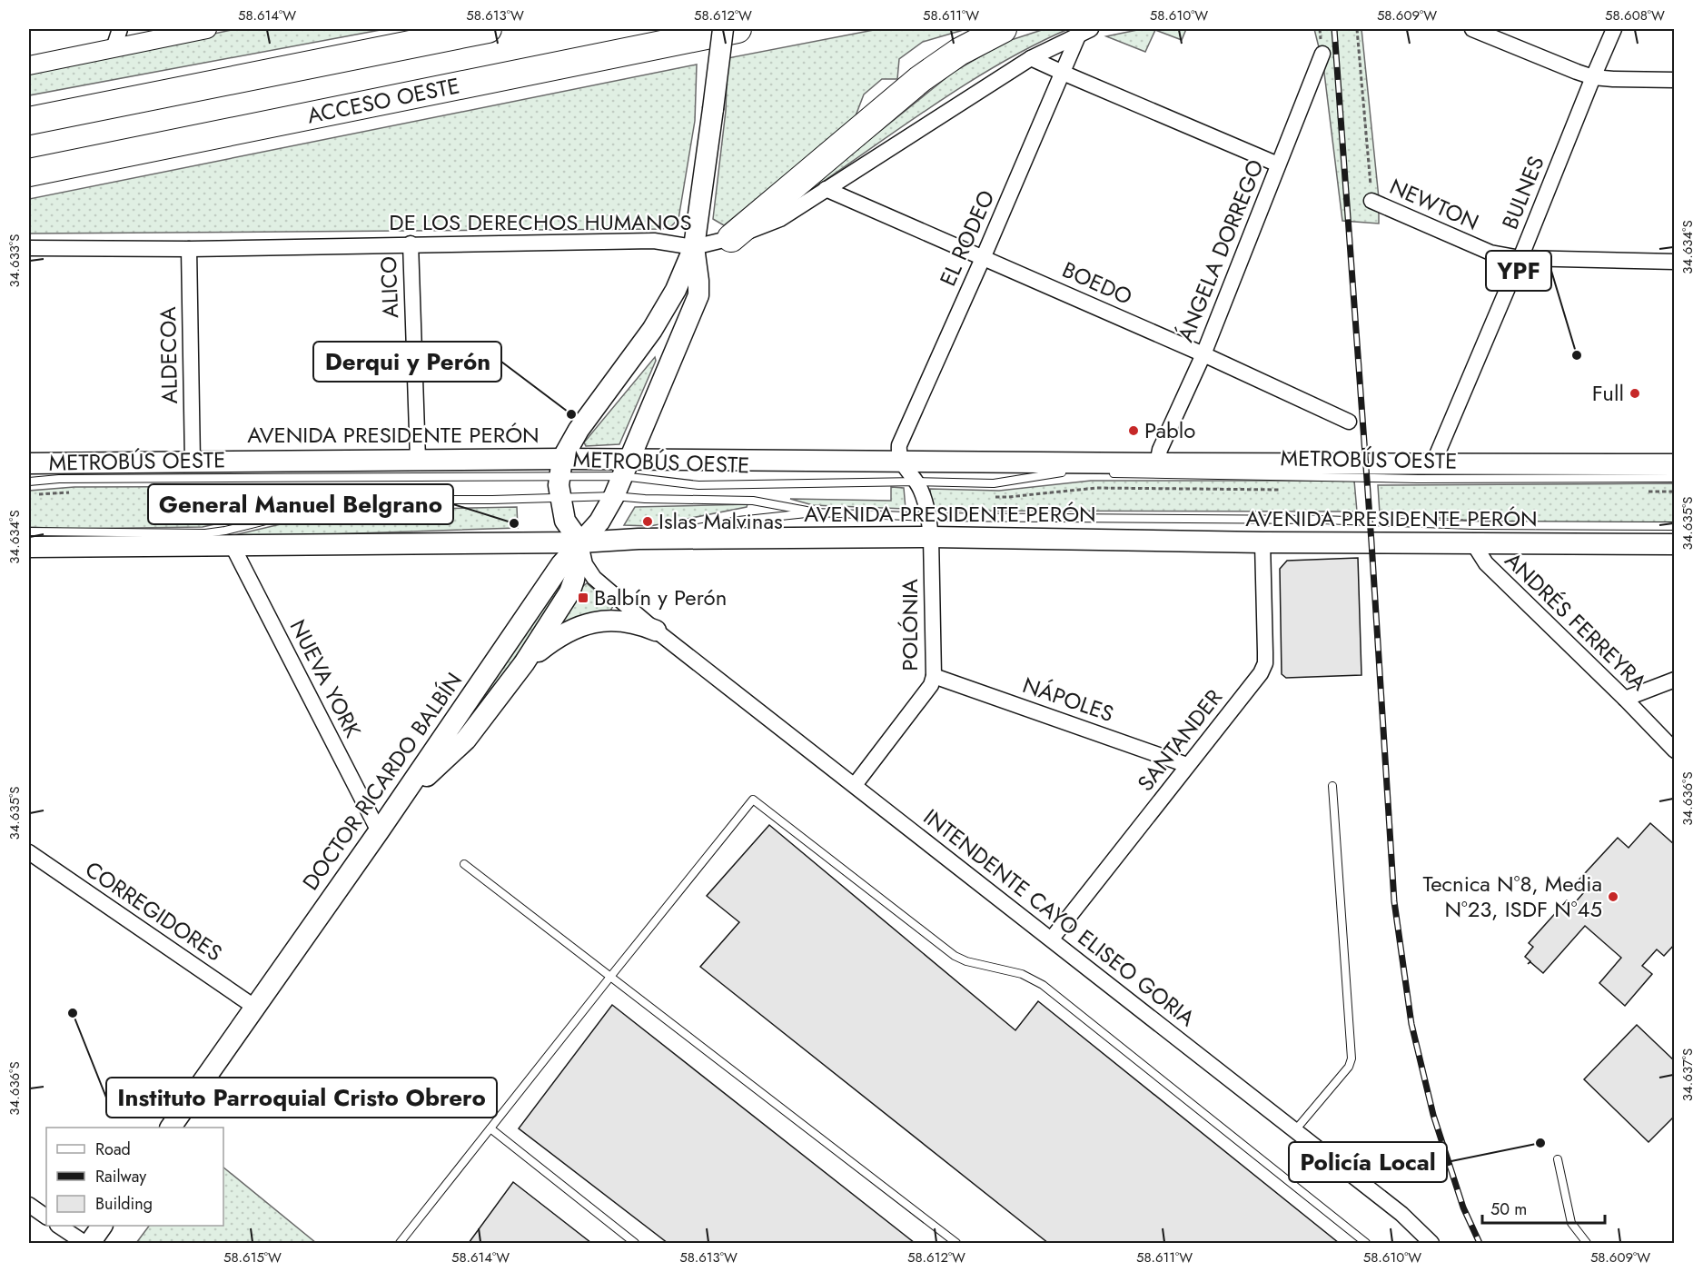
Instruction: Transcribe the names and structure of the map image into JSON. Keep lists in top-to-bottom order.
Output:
{
  "streets": {
    "highway": ["ACCESO OESTE"],
    "main road": ["AVENIDA PRESIDENTE PERÓN", "DOCTOR RICARDO BALBÍN"],
    "street": [
      "BULNES",
      "NEWTON",
      "DE LOS DERECHOS HUMANOS",
      "EL RODEO",
      "ÁNGELA DORREGO",
      "BOEDO",
      "ALICO",
      "ALDECOA",
      "ANDRÉS FERREYRA",
      "POLÓNIA",
      "NUEVA YORK",
      "NÁPOLES",
      "SANTANDER",
      "CORREGIDORES",
      "INTENDENTE CAYO ELISEO GORIA"
    ],
    "lane": ["METROBÚS OESTE"]
  },
  "crossings": [
    ["BULNES", "NEWTON"],
    ["BULNES", "AVENIDA PRESIDENTE PERÓN"],
    ["DE LOS DERECHOS HUMANOS", "EL RODEO"],
    ["DE LOS DERECHOS HUMANOS", "BOEDO"],
    ["DE LOS DERECHOS HUMANOS", "ALICO"],
    ["DE LOS DERECHOS HUMANOS", "ALDECOA"],
    ["DE LOS DERECHOS HUMANOS", "DOCTOR RICARDO BALBÍN"],
    ["EL RODEO", "BOEDO"],
    ["EL RODEO", "AVENIDA PRESIDENTE PERÓN"],
    ["EL RODEO", "METROBÚS OESTE"],
    ["ÁNGELA DORREGO", "BOEDO"],
    ["ÁNGELA DORREGO", "AVENIDA PRESIDENTE PERÓN"],
    ["ALICO", "AVENIDA PRESIDENTE PERÓN"],
    ["ALDECOA", "AVENIDA PRESIDENTE PERÓN"],
    ["AVENIDA PRESIDENTE PERÓN", "METROBÚS OESTE"],
    ["AVENIDA PRESIDENTE PERÓN", "ANDRÉS FERREYRA"],
    ["AVENIDA PRESIDENTE PERÓN", "POLÓNIA"],
    ["AVENIDA PRESIDENTE PERÓN", "NUEVA YORK"],
    ["AVENIDA PRESIDENTE PERÓN", "SANTANDER"],
    ["AVENIDA PRESIDENTE PERÓN", "DOCTOR RICARDO BALBÍN"],
    ["AVENIDA PRESIDENTE PERÓN", "INTENDENTE CAYO ELISEO GORIA"],
    ["METROBÚS OESTE", "POLÓNIA"],
    ["METROBÚS OESTE", "DOCTOR RICARDO BALBÍN"],
    ["POLÓNIA", "NÁPOLES"],
    ["POLÓNIA", "INTENDENTE CAYO ELISEO GORIA"],
    ["NUEVA YORK", "DOCTOR RICARDO BALBÍN"],
    ["NÁPOLES", "SANTANDER"],
    ["SANTANDER", "INTENDENTE CAYO ELISEO GORIA"],
    ["DOCTOR RICARDO BALBÍN", "CORREGIDORES"],
    ["DOCTOR RICARDO BALBÍN", "INTENDENTE CAYO ELISEO GORIA"]
  ],
  "places": {
    "other": [
      "YPF",
      "Full",
      "Derqui y Perón",
      "Pablo",
      "Islas Malvinas",
      "General Manuel Belgrano",
      "Tecnica N°8, Media N°23, ISDF N°45",
      "Instituto Parroquial Cristo Obrero",
      "Policía Local"
    ],
    "transit": ["Balbín y Perón"]
  },
  "legend": ["Road", "Railway", "Building"],
  "scale_bar": "50 m",
  "coordinates": [
    "58.614°W",
    "58.613°W",
    "58.612°W",
    "58.611°W",
    "58.610°W",
    "58.609°W",
    "58.608°W",
    "34.634°S",
    "34.633°S",
    "34.635°S",
    "34.636°S",
    "34.637°S",
    "58.615°W"
  ]
}
